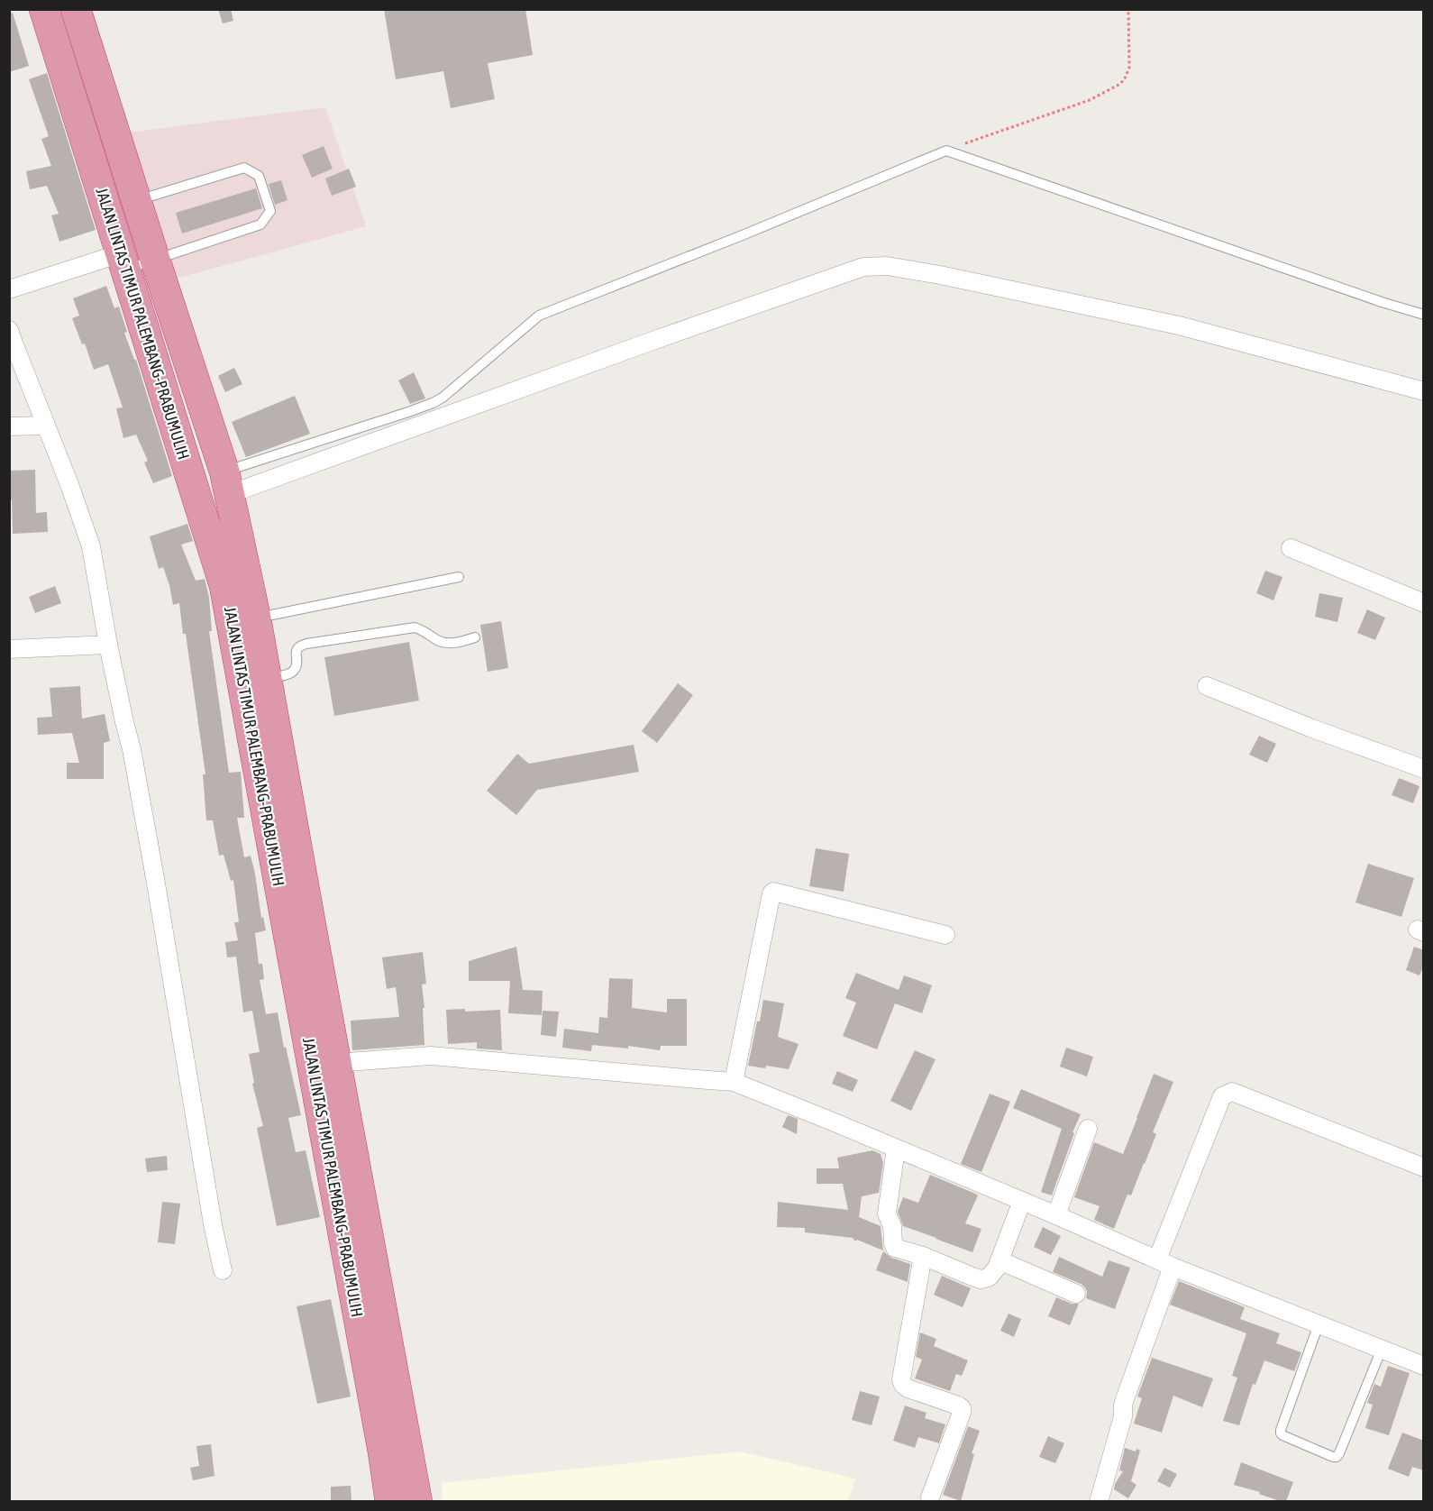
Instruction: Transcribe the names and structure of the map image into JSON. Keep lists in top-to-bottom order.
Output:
{
  "streets": {
    "highway": ["JALAN LINTAS TIMUR PALEMBANG-PRABUMULIH"]
  }
}
